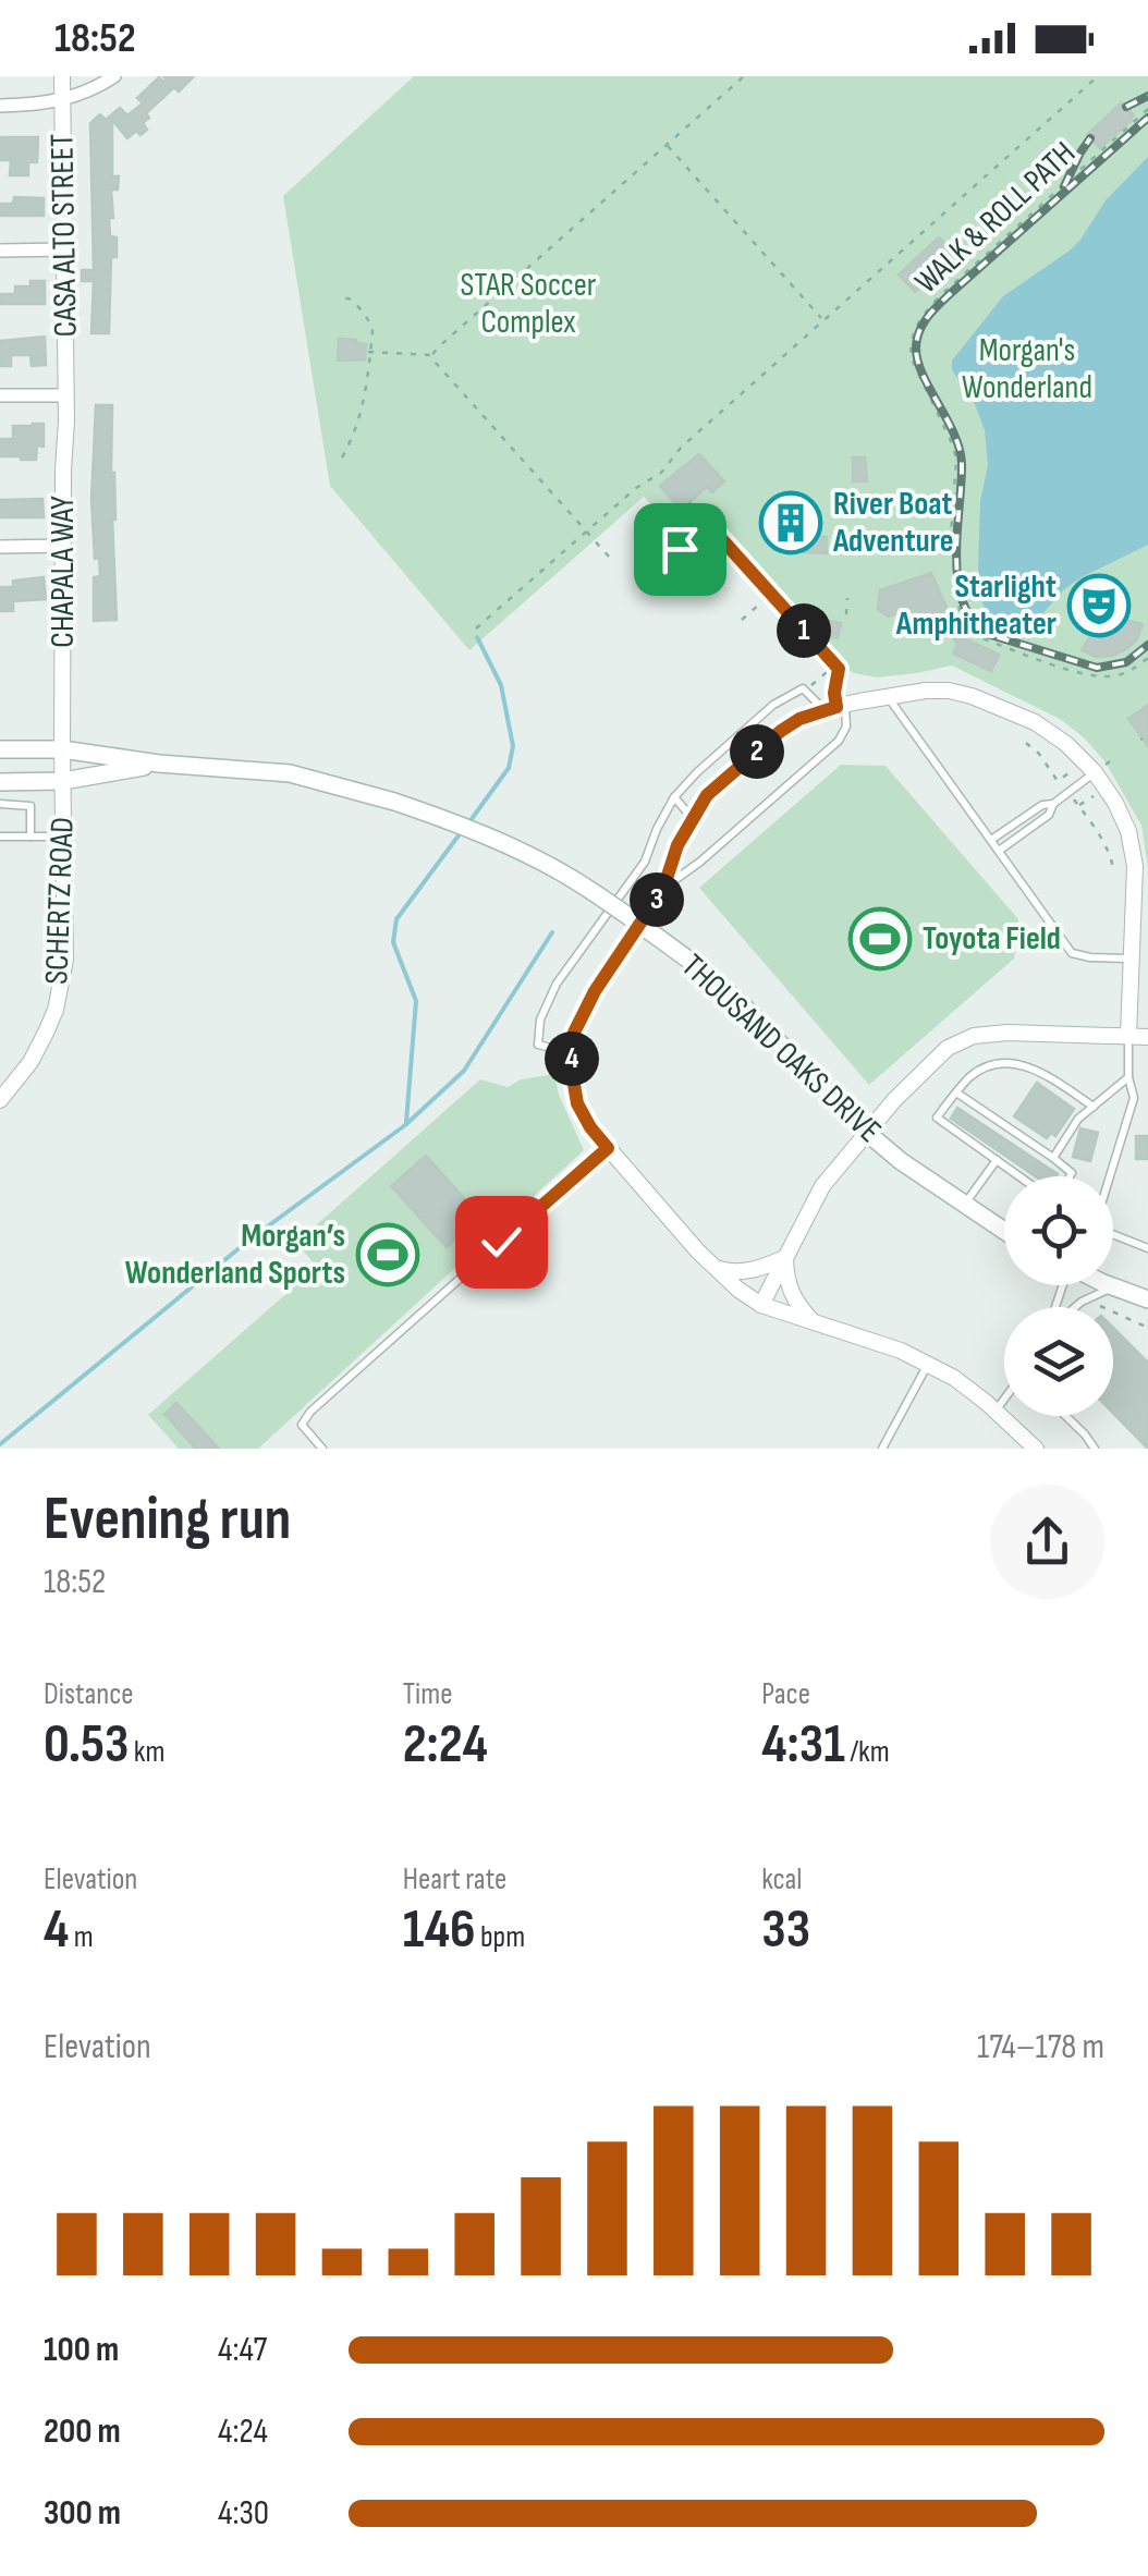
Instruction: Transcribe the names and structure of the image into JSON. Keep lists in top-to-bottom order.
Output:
{
  "streets": {
    "main road": ["THOUSAND OAKS DRIVE"],
    "street": ["CASA ALTO STREET", "CHAPALA WAY", "SCHERTZ ROAD"],
    "path": ["WALK & ROLL PATH"]
  },
  "crossings": [
    ["CASA ALTO STREET", "CHAPALA WAY"],
    ["CHAPALA WAY", "SCHERTZ ROAD"],
    ["CHAPALA WAY", "THOUSAND OAKS DRIVE"],
    ["SCHERTZ ROAD", "THOUSAND OAKS DRIVE"]
  ],
  "parks": ["STAR Soccer Complex", "Morgan's Wonderland"],
  "places": {
    "building": ["River Boat Adventure"],
    "theatre": ["Starlight Amphitheater"],
    "sports": ["Toyota Field", "Morgan’s Wonderland Sports"]
  },
  "page": {
    "status": "18:52",
    "pins": [
      "1",
      "2",
      "3",
      "4"
    ],
    "heading": ["Evening run", "18:52"],
    "stats": [
      ["Distance", "0.53 km"],
      ["Time", "2:24"],
      ["Pace", "4:31 /km"],
      ["Elevation", "4 m"],
      ["Heart rate", "146 bpm"],
      ["kcal", "33"]
    ],
    "chart": ["Elevation", "174–178 m"],
    "list": [
      {
        "name": "100 m",
        "note": "4:47"
      },
      {
        "name": "200 m",
        "note": "4:24"
      },
      {
        "name": "300 m",
        "note": "4:30"
      }
    ]
  }
}
